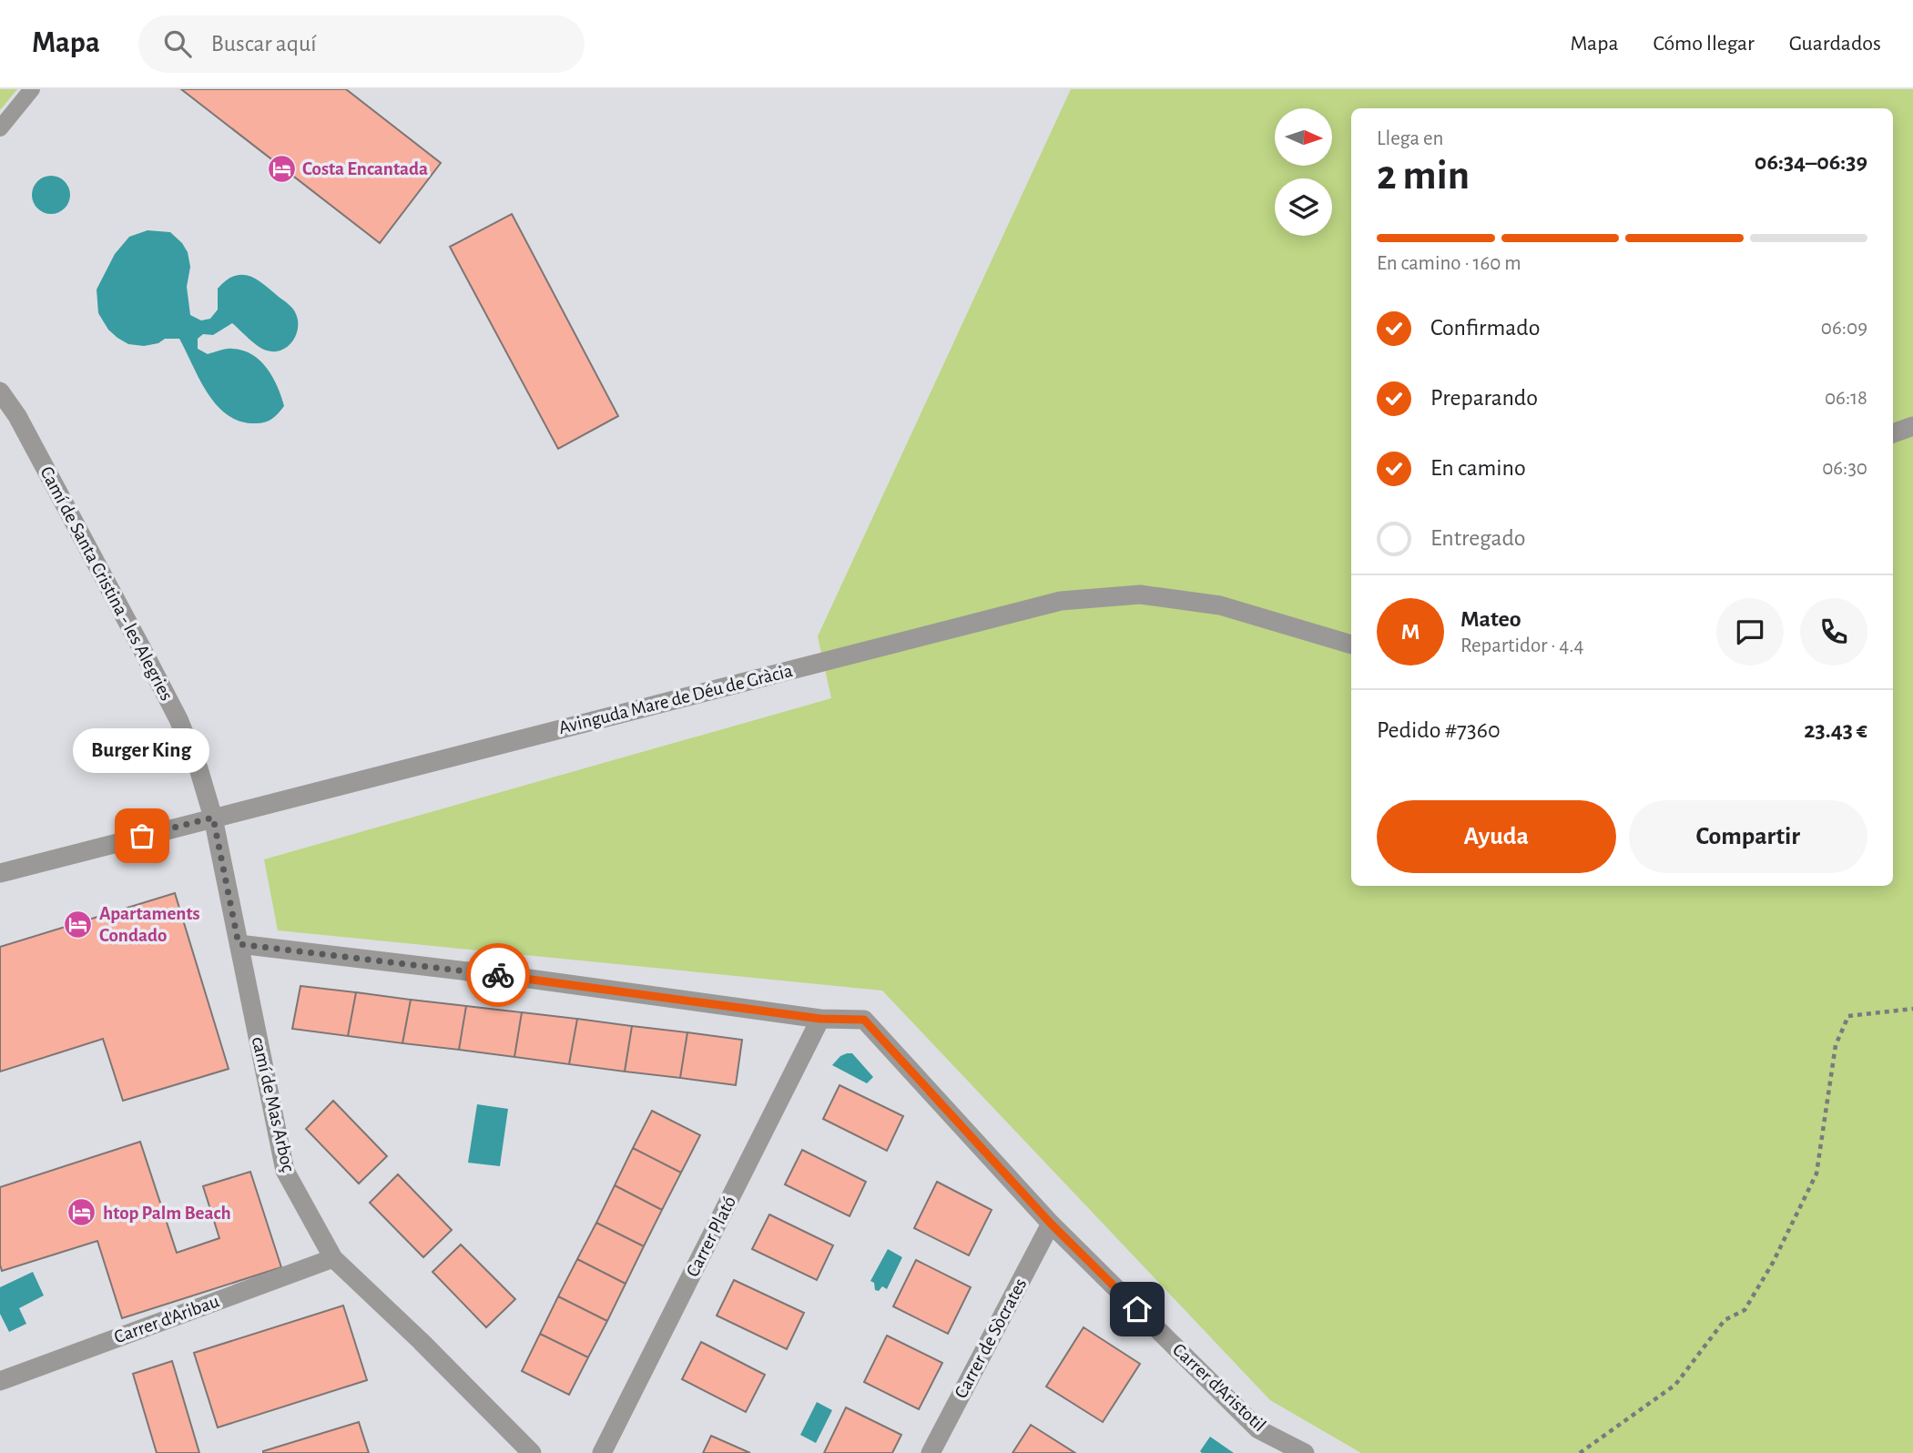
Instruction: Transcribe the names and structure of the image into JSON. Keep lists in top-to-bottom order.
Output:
{
  "streets": {
    "street": [
      "Camí de Santa Cristina - les Alegries",
      "Avinguda Mare de Déu de Gràcia",
      "camí de Mas Arboç",
      "Carrer Plató",
      "Carrer d'Aribau",
      "Carrer de Sòcrates",
      "Carrer d'Aristotil"
    ]
  },
  "crossings": [
    ["Camí de Santa Cristina - les Alegries", "Avinguda Mare de Déu de Gràcia"],
    ["Camí de Santa Cristina - les Alegries", "camí de Mas Arboç"],
    ["Avinguda Mare de Déu de Gràcia", "camí de Mas Arboç"],
    ["camí de Mas Arboç", "Carrer d'Aribau"],
    ["camí de Mas Arboç", "Carrer d'Aristotil"],
    ["Carrer Plató", "Carrer d'Aristotil"],
    ["Carrer de Sòcrates", "Carrer d'Aristotil"]
  ],
  "places": {
    "hotel": ["Costa Encantada", "Apartaments Condado", "htop Palm Beach"],
    "other": ["Burger King"]
  },
  "north": "right",
  "page": {
    "header": "Mapa",
    "search": "Buscar aquí",
    "nav": ["Mapa", "Cómo llegar", "Guardados"],
    "heading": ["2 min", "Llega en", "06:34–06:39"],
    "panel": [
      "Mateo",
      "Repartidor · 4.4",
      "Pedido #7360",
      "23.43 €"
    ],
    "bar": "En camino · 160 m",
    "list": [
      ["Confirmado", "06:09"],
      ["Preparando", "06:18"],
      ["En camino", "06:30"],
      "Entregado"
    ],
    "round": "M",
    "bubble": "Burger King",
    "buttons": ["Ayuda", "Compartir"]
  }
}
